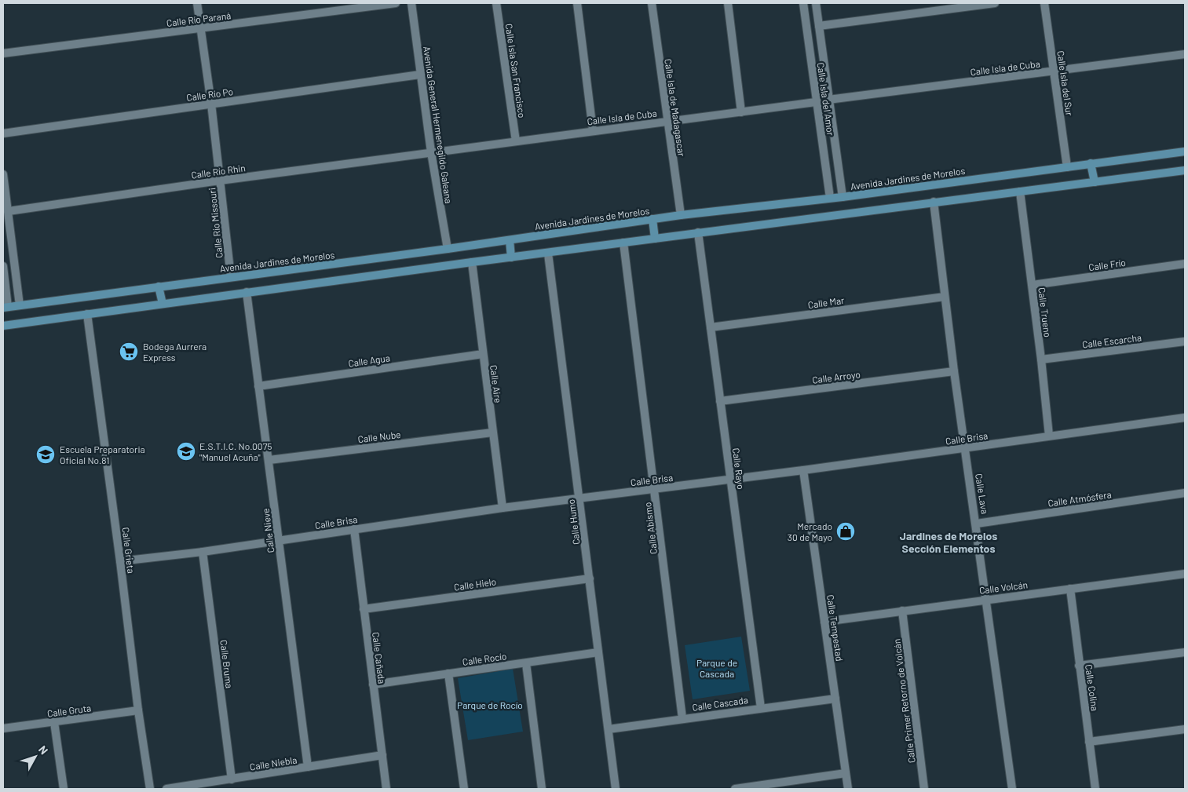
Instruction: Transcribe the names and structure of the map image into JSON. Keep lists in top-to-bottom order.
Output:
{
  "streets": {
    "main road": ["Avenida Jardines de Morelos"],
    "street": [
      "Calle Río Paraná",
      "Calle Isla de Cuba",
      "Calle Isla San Francisco",
      "Calle Isla del Sur",
      "Calle Río Po",
      "Calle Isla del Amor",
      "Calle Isla de Madagascar",
      "Avenida General Hermenegildo Galeana",
      "Calle Río Rhin",
      "Calle Río Missouri",
      "Calle Frío",
      "Calle Mar",
      "Calle Trueno",
      "Calle Escarcha",
      "Calle Agua",
      "Calle Arroyo",
      "Calle Aire",
      "Calle Nube",
      "Calle Brisa",
      "Calle Rayo",
      "Calle Lava",
      "Calle Atmósfera",
      "Calle Humo",
      "Calle Abismo",
      "Calle Nieve",
      "Calle Grieta",
      "Calle Hielo",
      "Calle Volcán",
      "Calle Tempestad",
      "Calle Cañada",
      "Calle Rocío",
      "Calle Bruma",
      "Calle Colina",
      "Calle Primer Retorno de Volcán",
      "Calle Cascada",
      "Calle Gruta",
      "Calle Niebla"
    ]
  },
  "crossings": [
    ["Calle Río Paraná", "Calle Río Missouri"],
    ["Calle Isla de Cuba", "Calle Isla San Francisco"],
    ["Calle Isla de Cuba", "Calle Isla del Sur"],
    ["Calle Isla de Cuba", "Calle Isla del Amor"],
    ["Calle Isla de Cuba", "Calle Isla de Madagascar"],
    ["Calle Isla de Cuba", "Avenida General Hermenegildo Galeana"],
    ["Calle Isla de Cuba", "Calle Río Rhin"],
    ["Calle Isla del Sur", "Avenida Jardines de Morelos"],
    ["Calle Río Po", "Avenida General Hermenegildo Galeana"],
    ["Calle Río Po", "Calle Río Missouri"],
    ["Calle Isla del Amor", "Avenida Jardines de Morelos"],
    ["Calle Isla de Madagascar", "Avenida Jardines de Morelos"],
    ["Avenida General Hermenegildo Galeana", "Calle Río Rhin"],
    ["Avenida General Hermenegildo Galeana", "Avenida Jardines de Morelos"],
    ["Calle Río Rhin", "Calle Río Missouri"],
    ["Avenida Jardines de Morelos", "Calle Río Missouri"],
    ["Calle Frío", "Calle Trueno"],
    ["Calle Mar", "Calle Rayo"],
    ["Calle Mar", "Calle Lava"],
    ["Calle Trueno", "Calle Escarcha"],
    ["Calle Trueno", "Calle Brisa"],
    ["Calle Agua", "Calle Aire"],
    ["Calle Agua", "Calle Nieve"],
    ["Calle Arroyo", "Calle Rayo"],
    ["Calle Arroyo", "Calle Lava"],
    ["Calle Aire", "Calle Nube"],
    ["Calle Aire", "Calle Brisa"],
    ["Calle Nube", "Calle Nieve"],
    ["Calle Brisa", "Calle Rayo"],
    ["Calle Brisa", "Calle Lava"],
    ["Calle Brisa", "Calle Humo"],
    ["Calle Brisa", "Calle Abismo"],
    ["Calle Brisa", "Calle Nieve"],
    ["Calle Brisa", "Calle Grieta"],
    ["Calle Brisa", "Calle Tempestad"],
    ["Calle Brisa", "Calle Cañada"],
    ["Calle Brisa", "Calle Bruma"],
    ["Calle Rayo", "Calle Cascada"],
    ["Calle Lava", "Calle Atmósfera"],
    ["Calle Lava", "Calle Volcán"],
    ["Calle Humo", "Calle Hielo"],
    ["Calle Humo", "Calle Rocío"],
    ["Calle Humo", "Calle Cascada"],
    ["Calle Abismo", "Calle Cascada"],
    ["Calle Nieve", "Calle Niebla"],
    ["Calle Grieta", "Calle Gruta"],
    ["Calle Hielo", "Calle Cañada"],
    ["Calle Volcán", "Calle Tempestad"],
    ["Calle Volcán", "Calle Colina"],
    ["Calle Volcán", "Calle Primer Retorno de Volcán"],
    ["Calle Tempestad", "Calle Cascada"],
    ["Calle Cañada", "Calle Rocío"],
    ["Calle Cañada", "Calle Niebla"],
    ["Calle Bruma", "Calle Niebla"]
  ],
  "districts": ["Jardines de Morelos Sección Elementos"],
  "parks": ["Parque de Cascada", "Parque de Rocío"],
  "places": {
    "supermarket": ["Bodega Aurrera Express"],
    "school or university": ["E.S.T.I.C. No.0075 \"Manuel Acuña\"", "Escuela Preparatoria Oficial No.81"],
    "shop": ["Mercado 30 de Mayo"]
  },
  "north": "top right"
}
